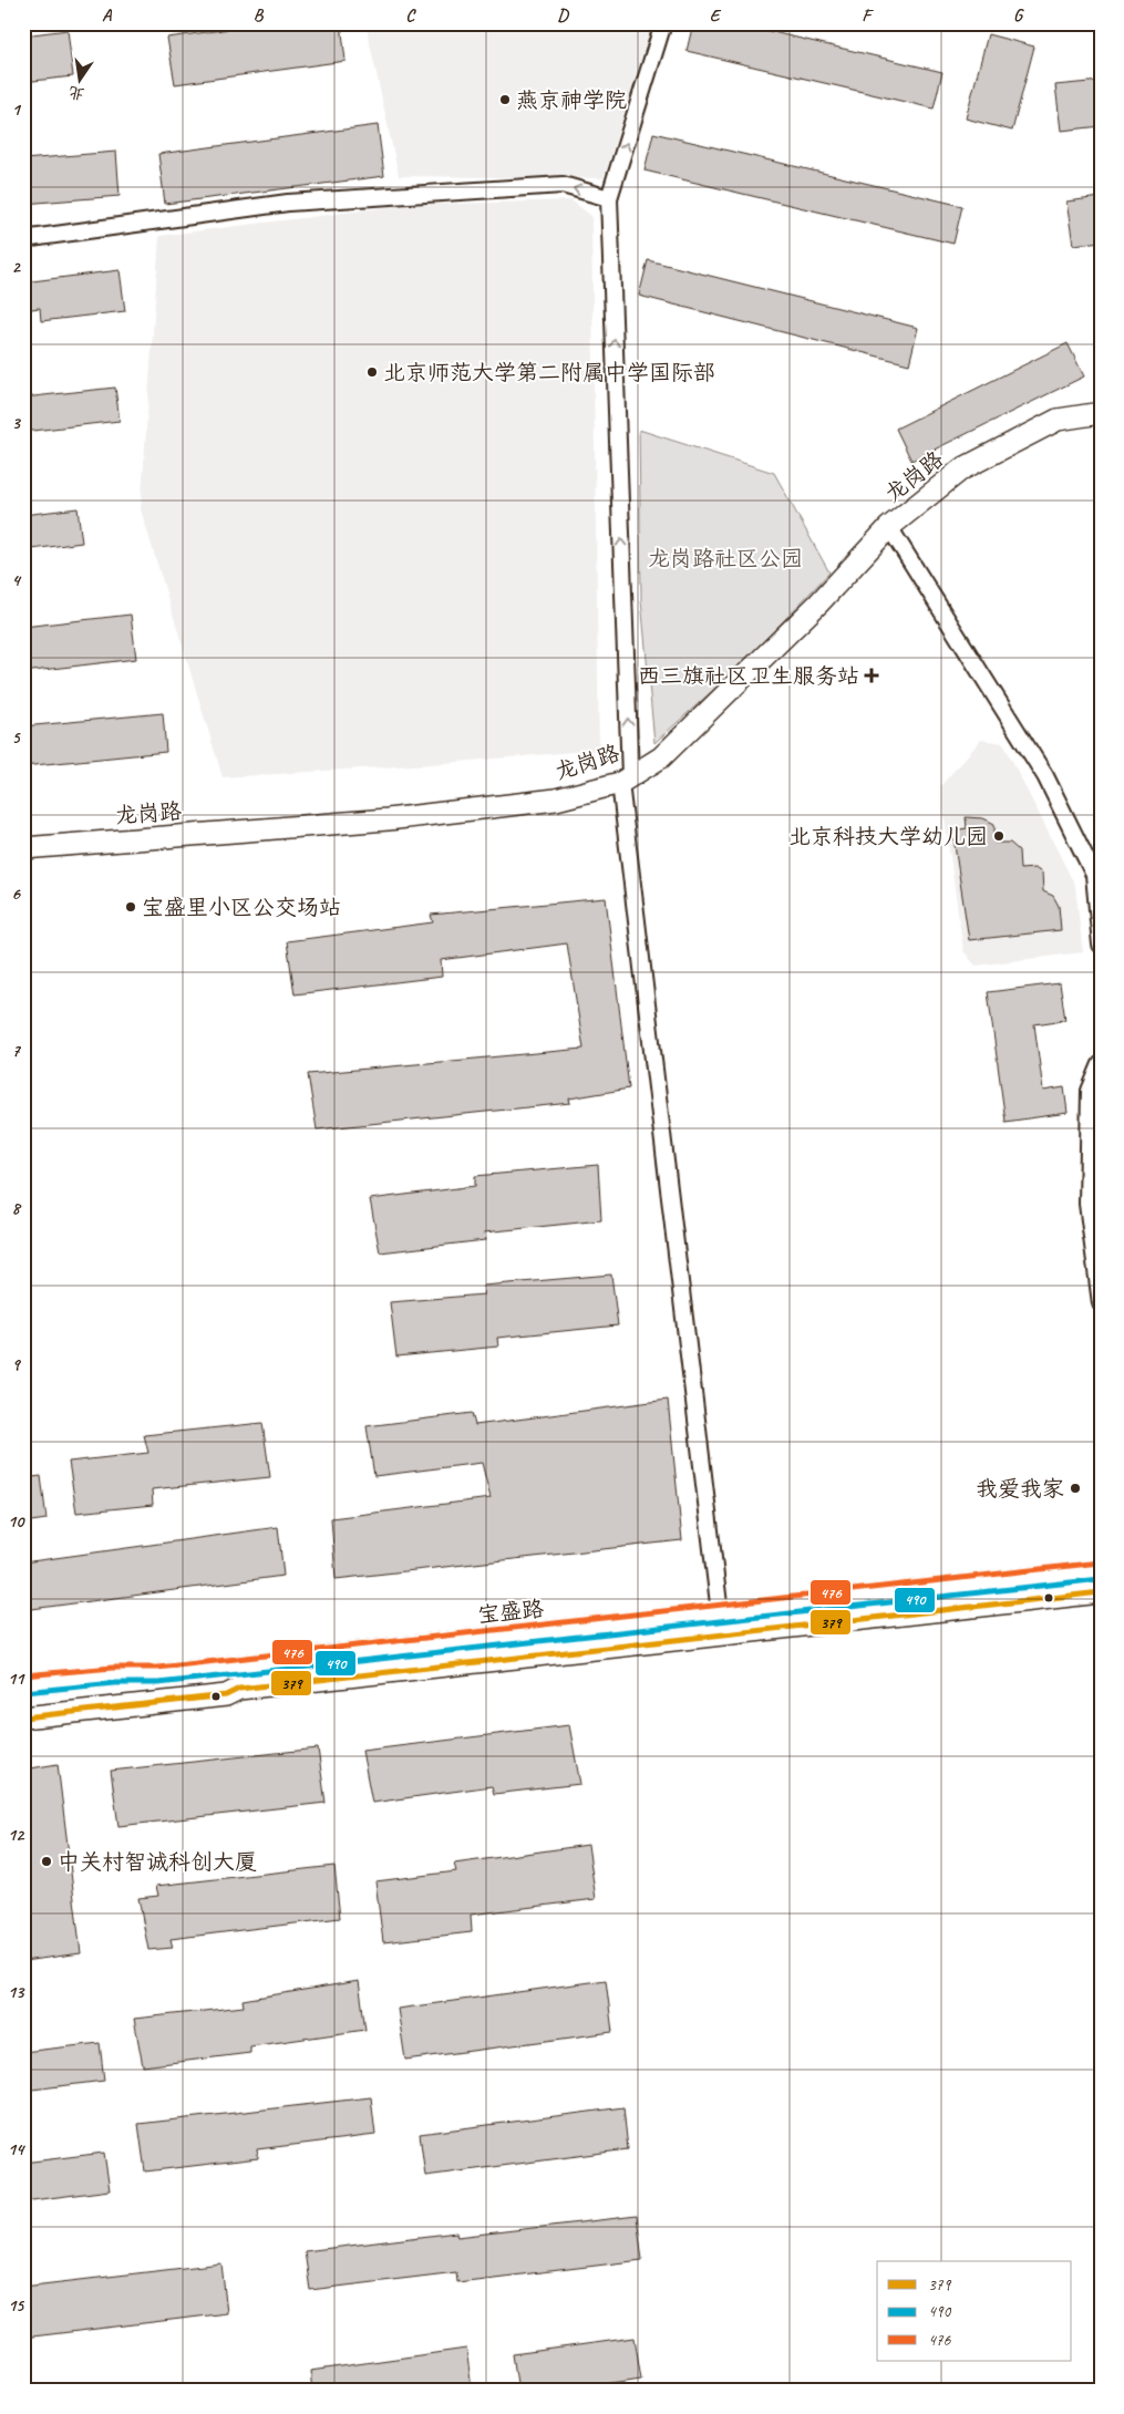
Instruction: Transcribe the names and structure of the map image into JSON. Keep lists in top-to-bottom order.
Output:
{
  "streets": {
    "street": ["龙岗路", "宝盛路"]
  },
  "parks": ["龙岗路社区公园"],
  "places": {
    "other": [
      "燕京神学院",
      "北京师范大学第二附属中学国际部",
      "北京科技大学幼儿园",
      "宝盛里小区公交场站",
      "我爱我家",
      "中关村智诚科创大厦"
    ],
    "health": ["西三旗社区卫生服务站"]
  },
  "lines": ["transit line 476", "transit line 490", "transit line 379"],
  "legend": ["379", "490", "476"],
  "north": "bottom",
  "grid": {
    "columns": [
      "A",
      "B",
      "C",
      "D",
      "E",
      "F",
      "G"
    ],
    "rows": [
      "1",
      "2",
      "3",
      "4",
      "5",
      "6",
      "7",
      "8",
      "9",
      "10",
      "11",
      "12",
      "13",
      "14",
      "15"
    ]
  }
}
